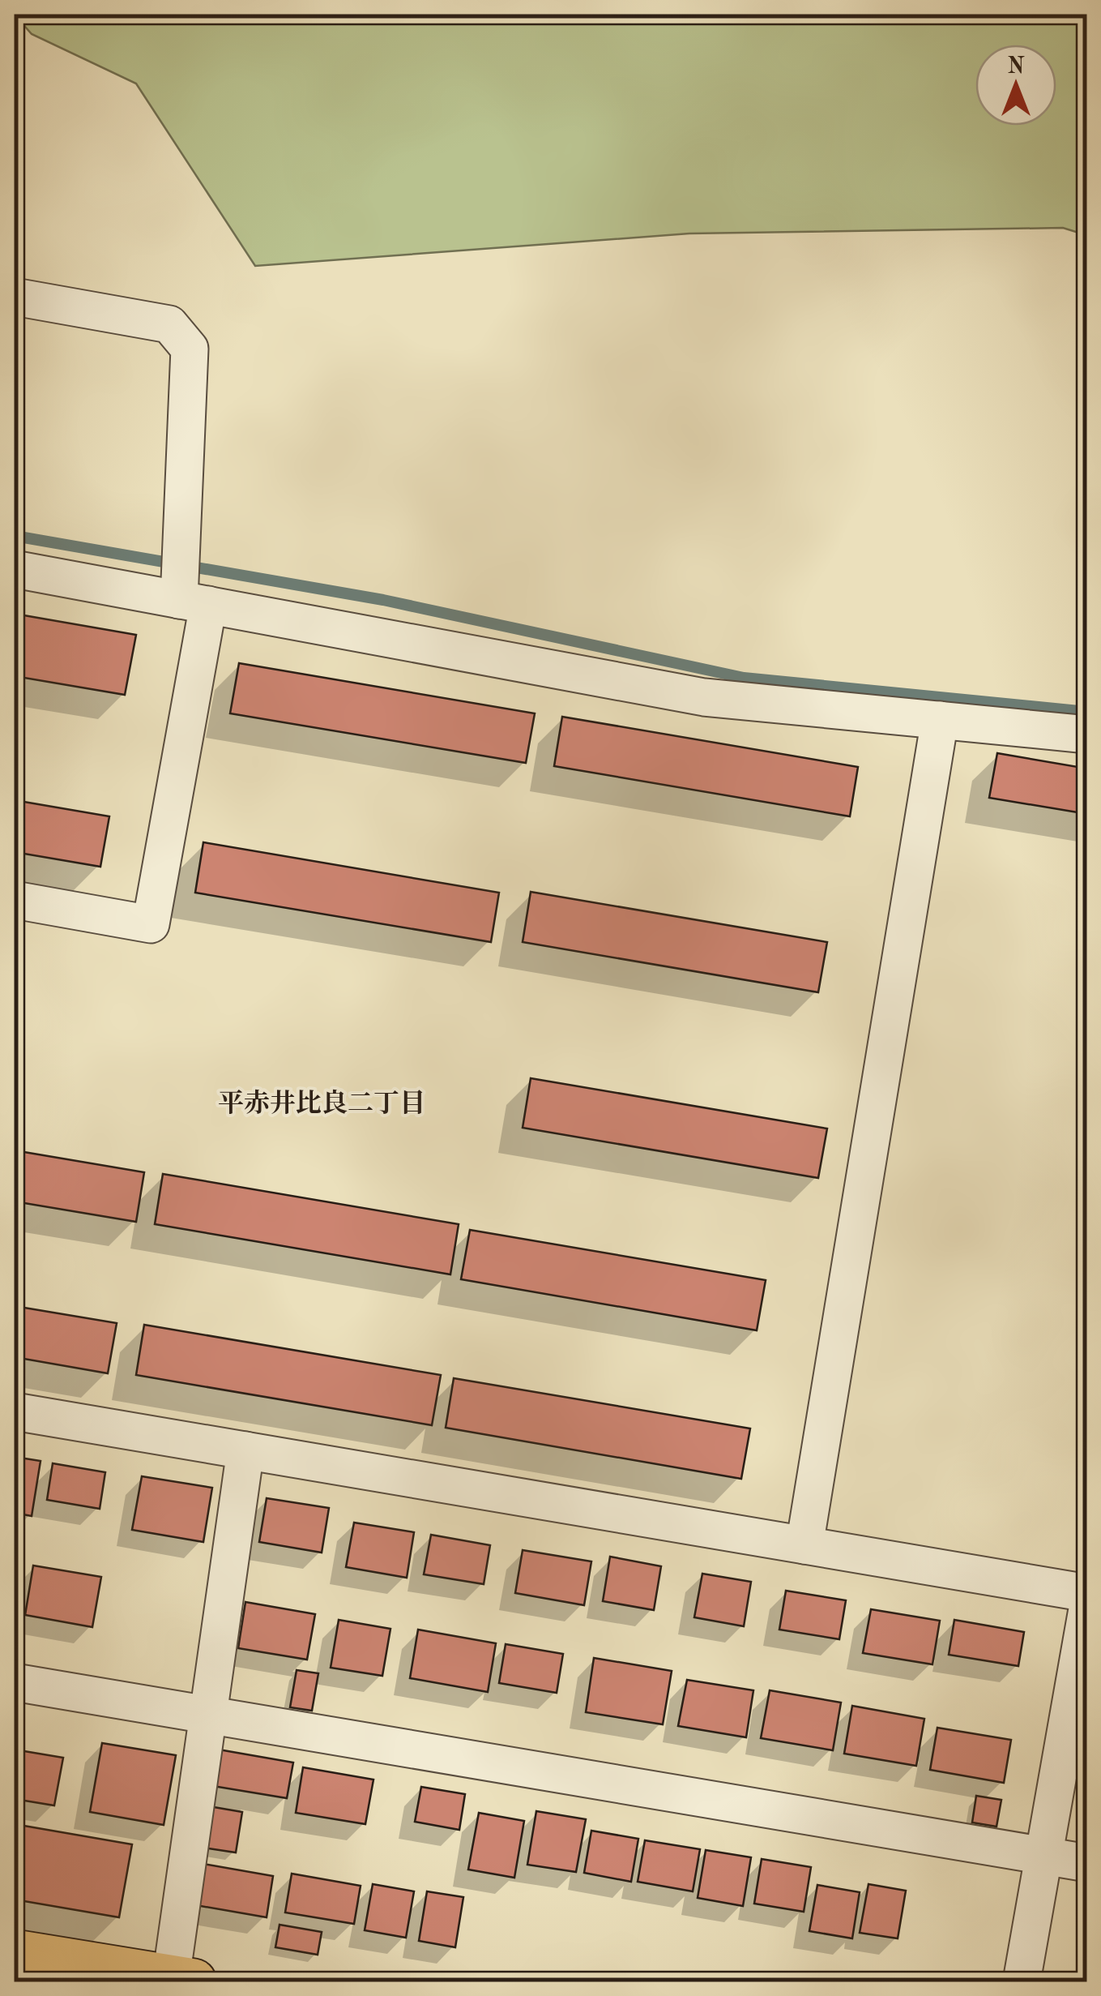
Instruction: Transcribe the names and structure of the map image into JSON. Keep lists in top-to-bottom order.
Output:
{
  "districts": ["平赤井比良二丁目"],
  "north": "top"
}
